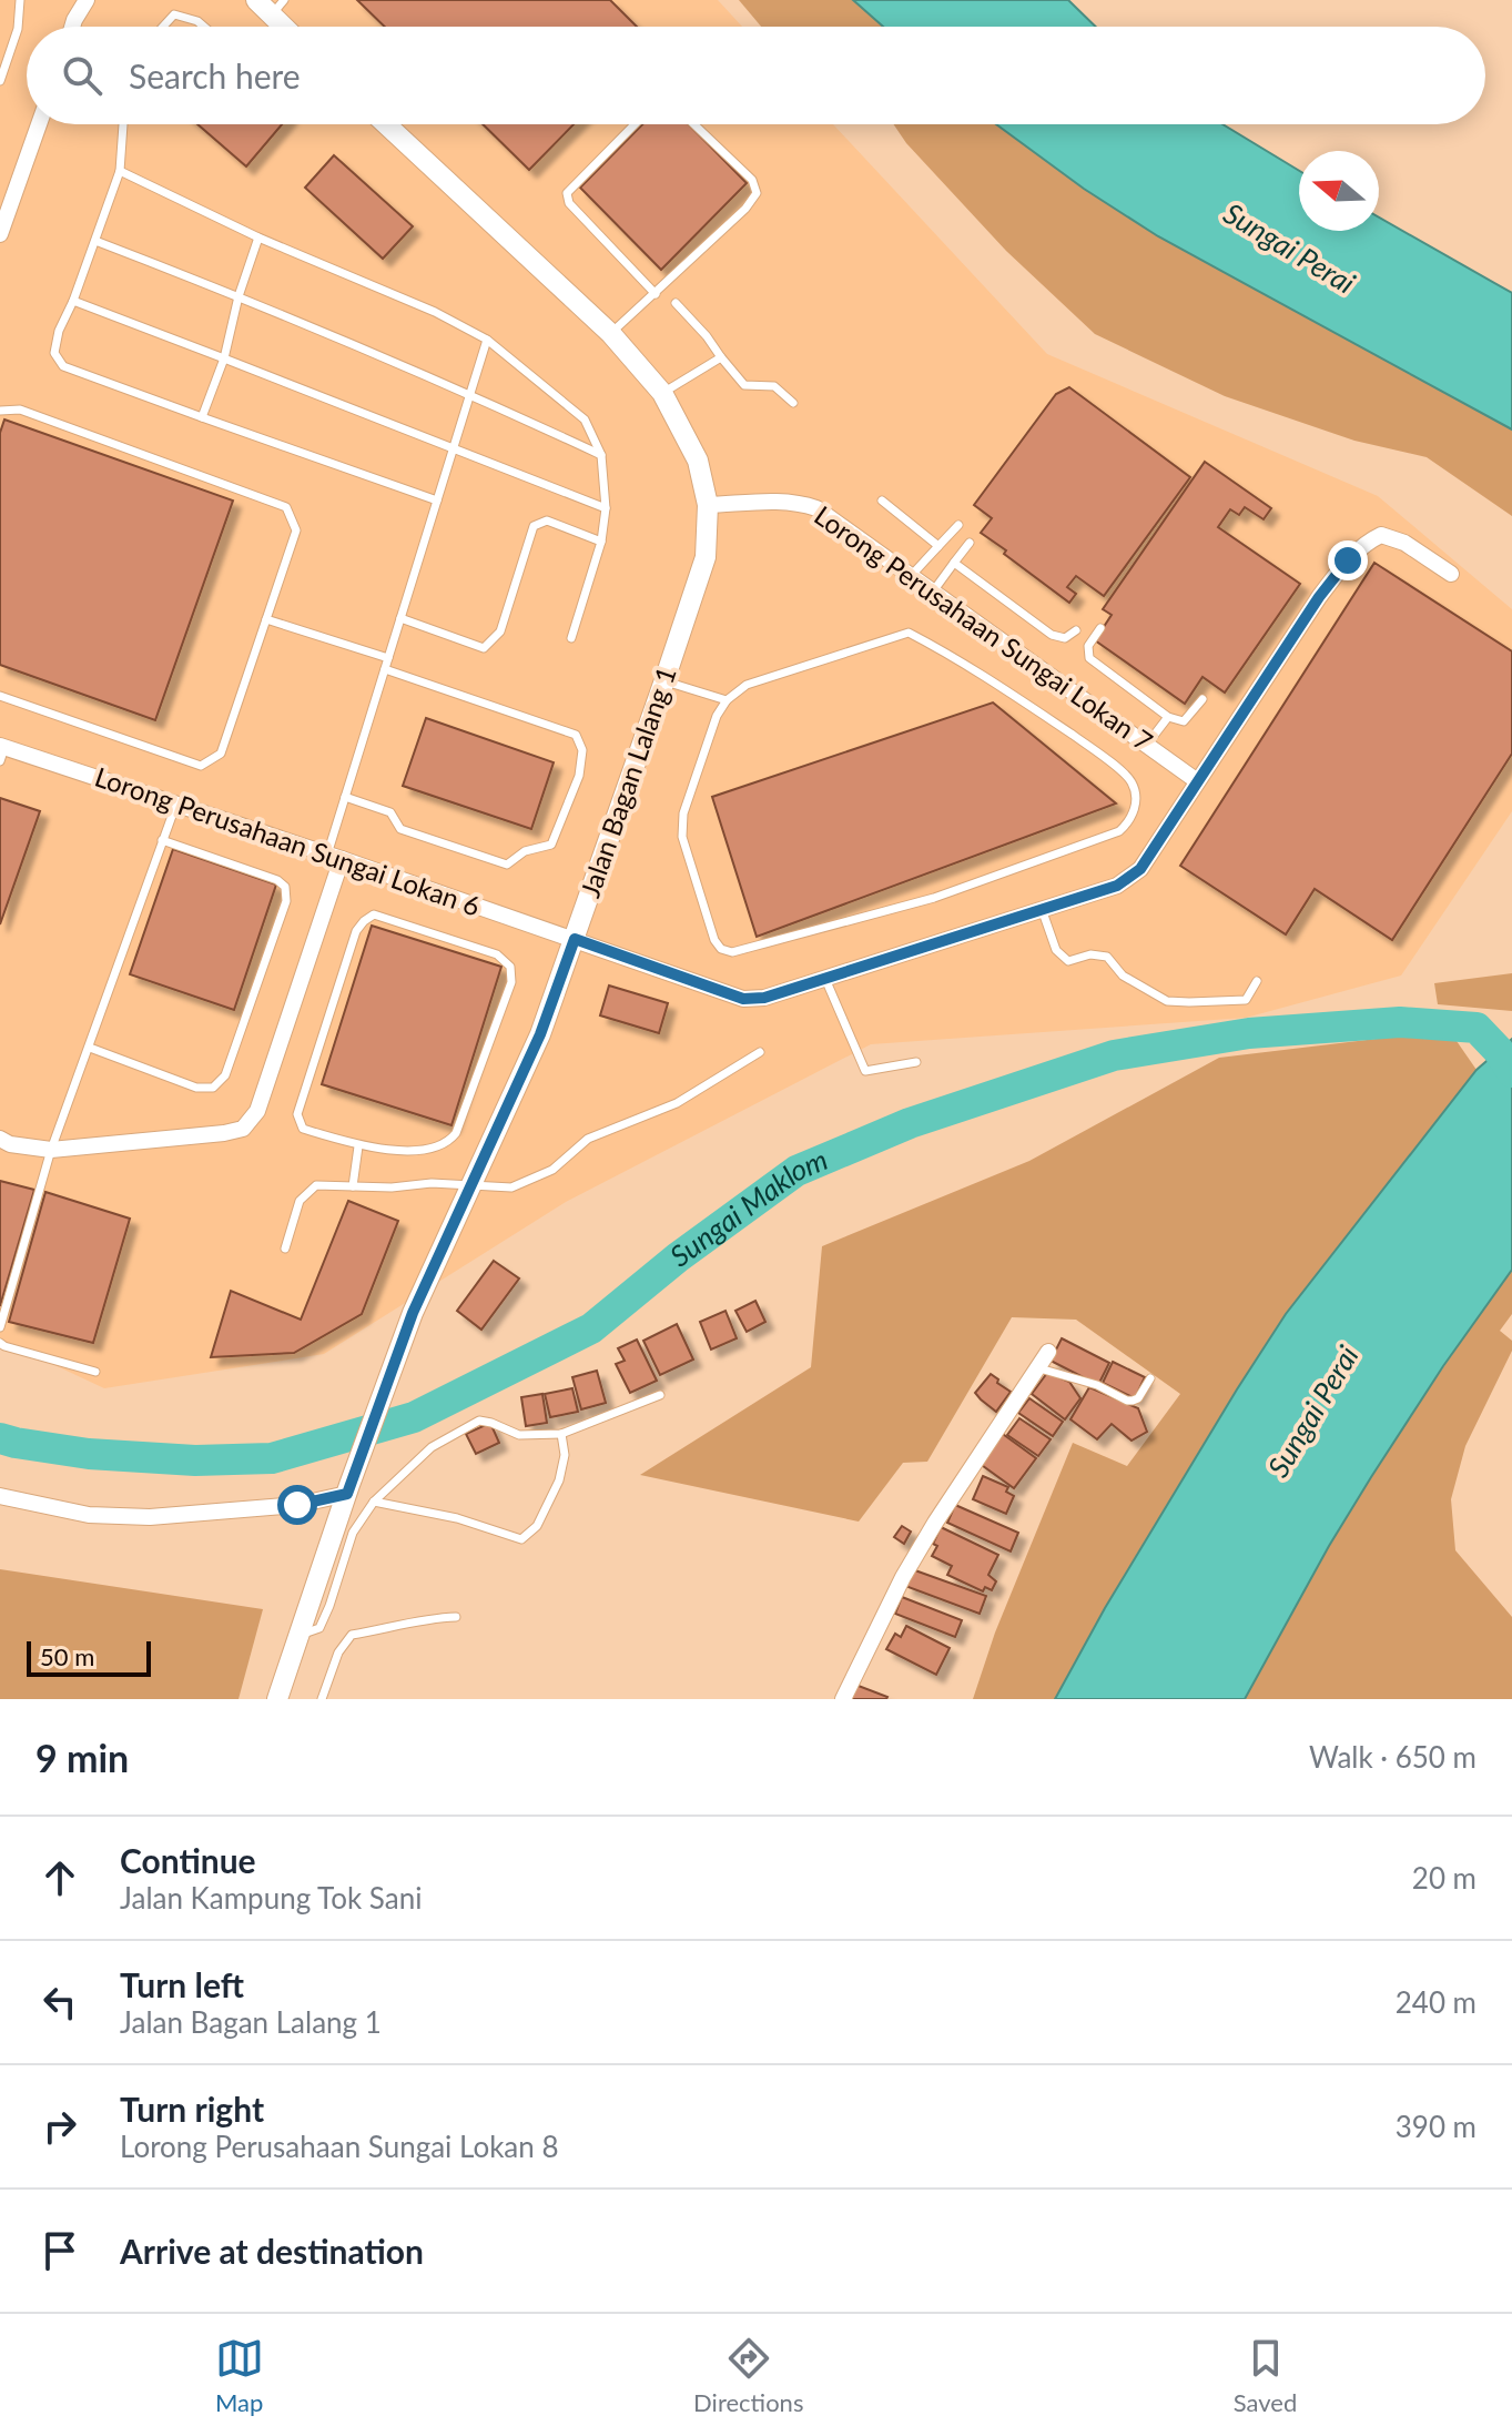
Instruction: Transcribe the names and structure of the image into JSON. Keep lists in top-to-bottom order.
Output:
{
  "streets": {
    "main road": ["Jalan Bagan Lalang 1"],
    "street": ["Lorong Perusahaan Sungai Lokan 7", "Lorong Perusahaan Sungai Lokan 6"]
  },
  "crossings": [
    ["Lorong Perusahaan Sungai Lokan 7", "Jalan Bagan Lalang 1"],
    ["Lorong Perusahaan Sungai Lokan 7", "Lorong Perusahaan Sungai Lokan 6"],
    ["Jalan Bagan Lalang 1", "Lorong Perusahaan Sungai Lokan 6"]
  ],
  "water": ["Sungai Perai", "Sungai Maklom"],
  "scale_bar": "50 m",
  "north": "left",
  "page": {
    "search": "Search here",
    "scale": "50 m",
    "heading": ["9 min", "Walk · 650 m"],
    "list": [
      ["Continue", "Jalan Kampung Tok Sani", "20 m"],
      ["Turn left", "Jalan Bagan Lalang 1", "240 m"],
      ["Turn right", "Lorong Perusahaan Sungai Lokan 8", "390 m"],
      "Arrive at destination"
    ],
    "nav": ["Map", "Directions", "Saved"]
  }
}
